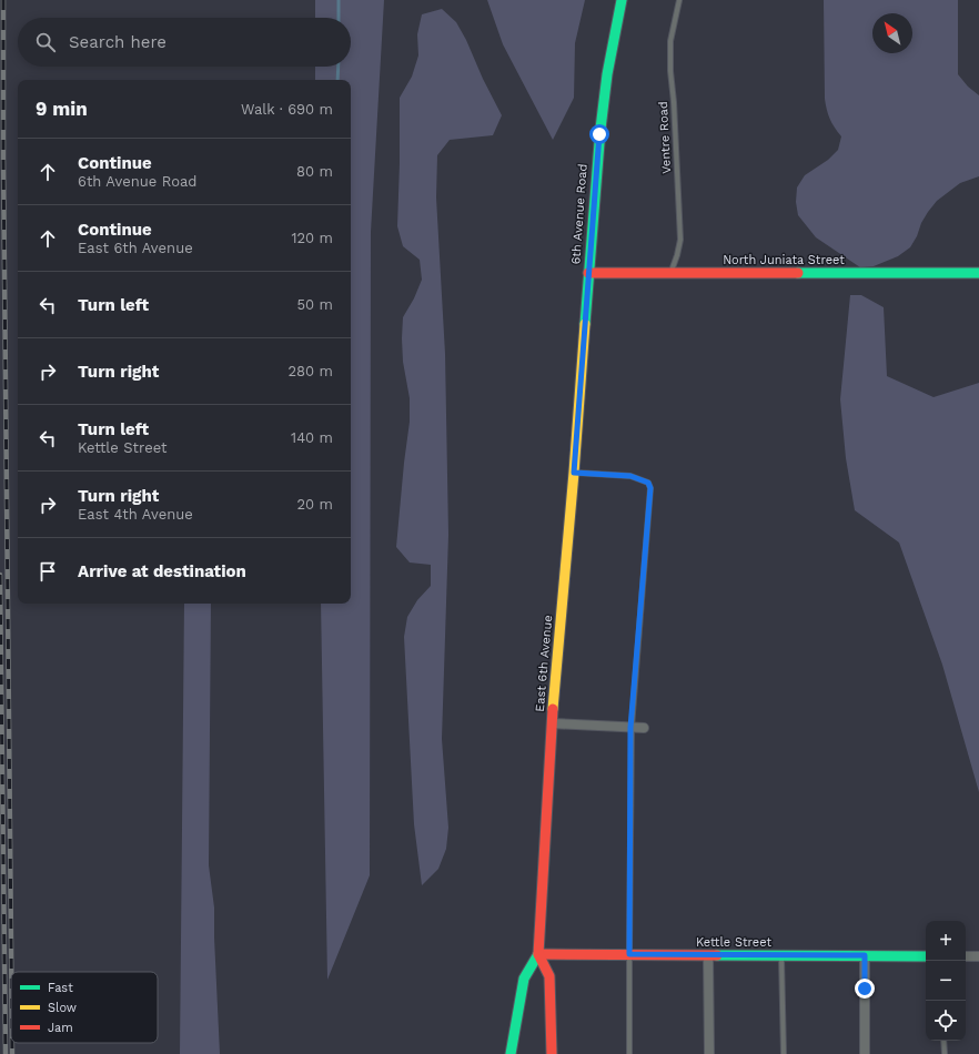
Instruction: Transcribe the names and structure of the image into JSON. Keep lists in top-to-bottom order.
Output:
{
  "streets": {
    "main road": [
      "6th Avenue Road",
      "North Juniata Street",
      "East 6th Avenue",
      "Kettle Street"
    ],
    "lane": ["Ventre Road"]
  },
  "crossings": [
    ["Ventre Road", "North Juniata Street"],
    ["6th Avenue Road", "North Juniata Street"],
    ["6th Avenue Road", "East 6th Avenue"],
    ["North Juniata Street", "East 6th Avenue"],
    ["East 6th Avenue", "Kettle Street"]
  ],
  "legend": ["Fast", "Slow", "Jam"],
  "north": "top left",
  "page": {
    "search": "Search here",
    "heading": ["9 min", "Walk · 690 m"],
    "list": [
      ["Continue", "6th Avenue Road", "80 m"],
      ["Continue", "East 6th Avenue", "120 m"],
      ["Turn left", "50 m"],
      ["Turn right", "280 m"],
      ["Turn left", "Kettle Street", "140 m"],
      ["Turn right", "East 4th Avenue", "20 m"],
      "Arrive at destination"
    ],
    "map_buttons": ["+", "−"]
  }
}
